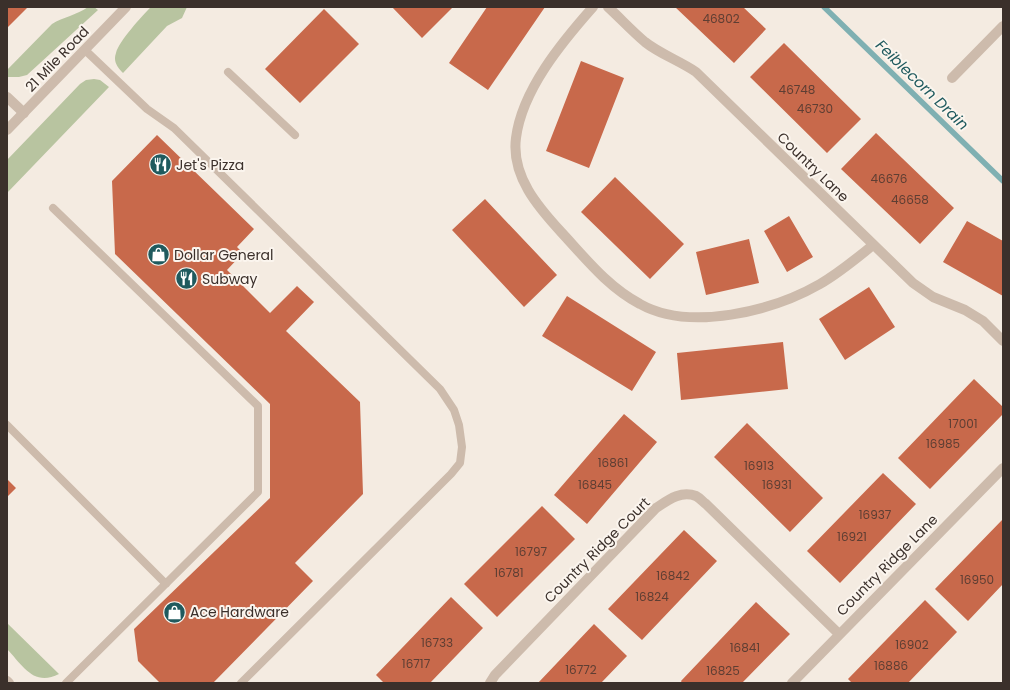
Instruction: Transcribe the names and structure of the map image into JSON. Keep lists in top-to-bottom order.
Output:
{
  "streets": {
    "street": [
      "21 Mile Road",
      "Country Lane",
      "Country Ridge Court",
      "Country Ridge Lane"
    ]
  },
  "crossings": [
    ["Country Ridge Court", "Country Ridge Lane"]
  ],
  "water": ["Feiblecorn Drain"],
  "places": {
    "restaurant": ["Jet's Pizza", "Subway"],
    "shop": ["Dollar General", "Ace Hardware"]
  },
  "house_numbers": [
    "46802",
    "46748",
    "46730",
    "46676",
    "46658",
    "17001",
    "16985",
    "16861",
    "16913",
    "16845",
    "16931",
    "16937",
    "16921",
    "16797",
    "16781",
    "16842",
    "16950",
    "16824",
    "16733",
    "16902",
    "16841",
    "16717",
    "16886",
    "16772",
    "16825"
  ]
}
